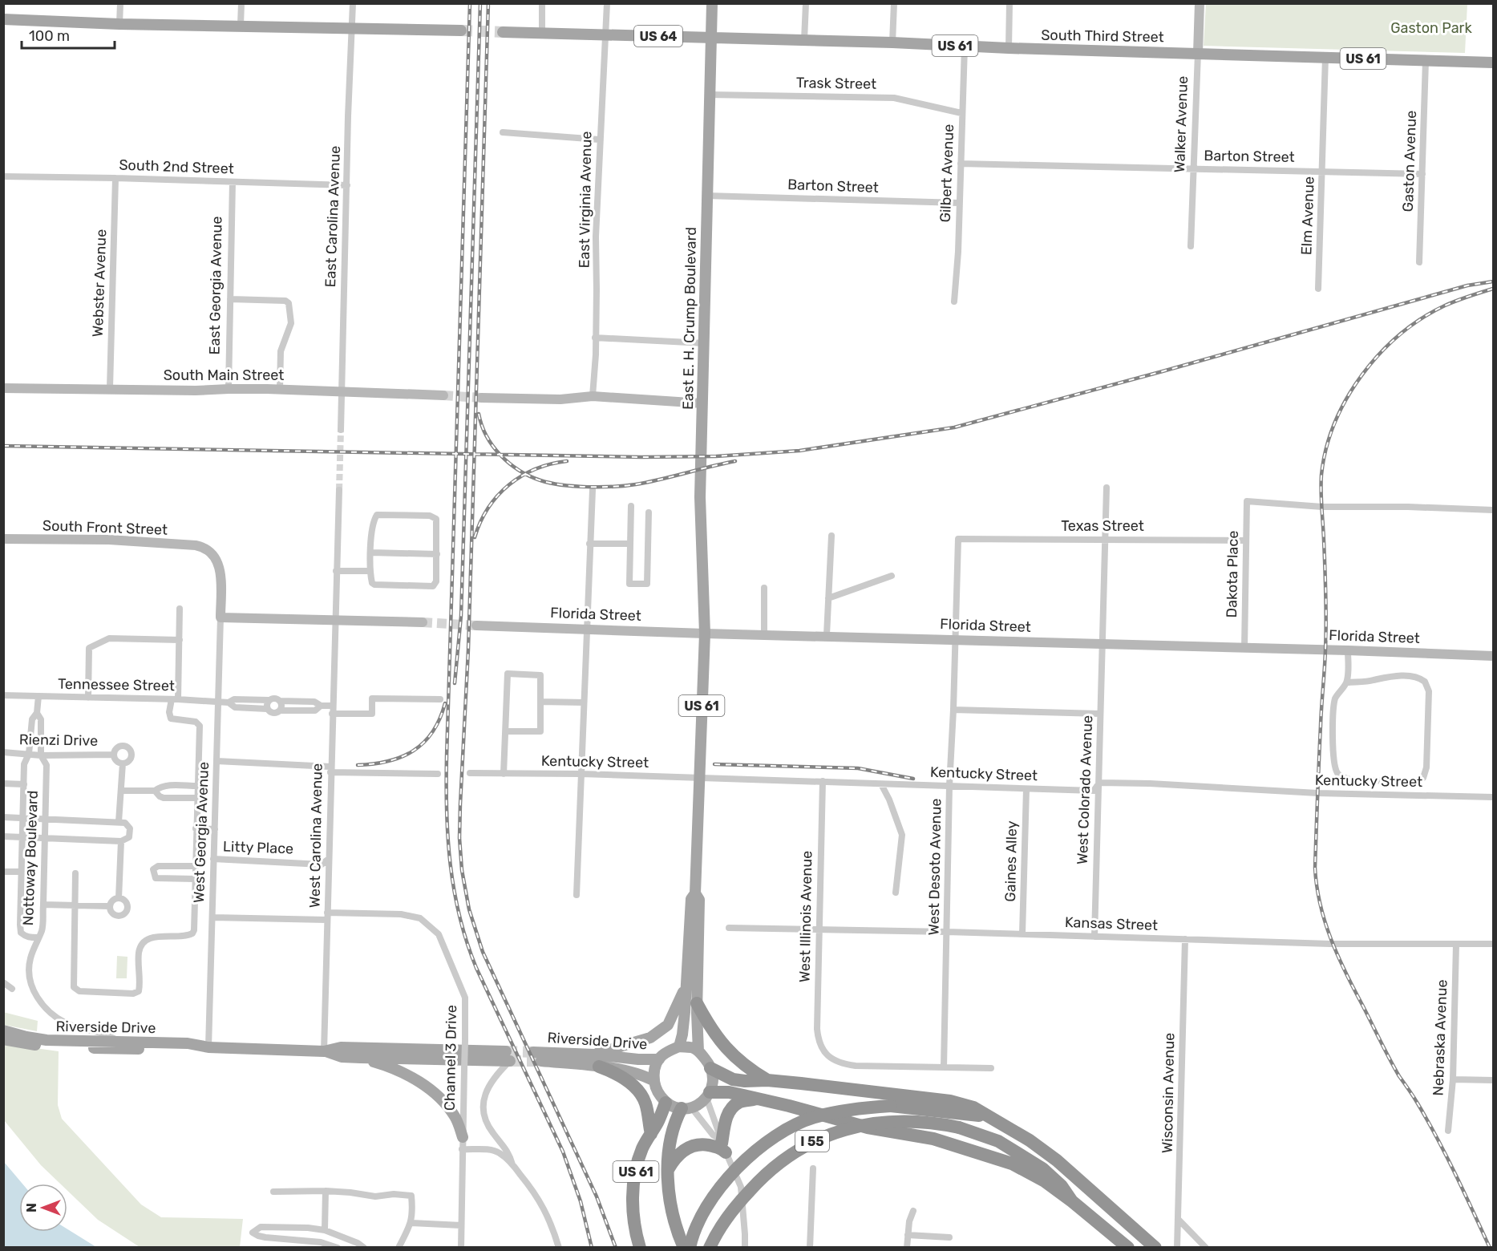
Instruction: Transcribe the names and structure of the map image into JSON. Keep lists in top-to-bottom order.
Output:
{
  "streets": {
    "highway": ["US 61", "I 55"],
    "main road": [
      "US 64",
      "South Third Street",
      "Walker Avenue",
      "East E. H. Crump Boulevard",
      "South Main Street",
      "South Front Street",
      "Florida Street",
      "Riverside Drive"
    ],
    "street": [
      "Trask Street",
      "Barton Street",
      "Gaston Avenue",
      "South 2nd Street",
      "Gilbert Avenue",
      "East Virginia Avenue",
      "Elm Avenue",
      "East Carolina Avenue",
      "Webster Avenue",
      "East Georgia Avenue",
      "Texas Street",
      "Dakota Place",
      "Tennessee Street",
      "Rienzi Drive",
      "Kentucky Street",
      "West Colorado Avenue",
      "West Georgia Avenue",
      "West Carolina Avenue",
      "Litty Place",
      "Nottoway Boulevard",
      "Gaines Alley",
      "West Desoto Avenue",
      "West Illinois Avenue",
      "Kansas Street",
      "Nebraska Avenue",
      "Channel 3 Drive",
      "Wisconsin Avenue"
    ]
  },
  "crossings": [
    ["US 64", "South Third Street"],
    ["US 64", "East Virginia Avenue"],
    ["US 64", "East E. H. Crump Boulevard"],
    ["South Third Street", "Walker Avenue"],
    ["South Third Street", "Gaston Avenue"],
    ["South Third Street", "Gilbert Avenue"],
    ["South Third Street", "Elm Avenue"],
    ["South Third Street", "East E. H. Crump Boulevard"],
    ["US 61", "East E. H. Crump Boulevard"],
    ["US 61", "Florida Street"],
    ["US 61", "Kentucky Street"],
    ["US 61", "Riverside Drive"],
    ["Trask Street", "Gilbert Avenue"],
    ["Trask Street", "East E. H. Crump Boulevard"],
    ["Walker Avenue", "Barton Street"],
    ["Barton Street", "Gaston Avenue"],
    ["Barton Street", "Gilbert Avenue"],
    ["Barton Street", "Elm Avenue"],
    ["Barton Street", "East E. H. Crump Boulevard"],
    ["South 2nd Street", "East Carolina Avenue"],
    ["South 2nd Street", "Webster Avenue"],
    ["South 2nd Street", "East Georgia Avenue"],
    ["East Carolina Avenue", "South Main Street"],
    ["Webster Avenue", "South Main Street"],
    ["East Georgia Avenue", "South Main Street"],
    ["East E. H. Crump Boulevard", "Florida Street"],
    ["Texas Street", "Dakota Place"],
    ["Texas Street", "West Colorado Avenue"],
    ["Texas Street", "West Desoto Avenue"],
    ["South Front Street", "West Georgia Avenue"],
    ["Dakota Place", "Florida Street"],
    ["Florida Street", "West Colorado Avenue"],
    ["Florida Street", "West Desoto Avenue"],
    ["Tennessee Street", "West Georgia Avenue"],
    ["Tennessee Street", "Nottoway Boulevard"],
    ["Rienzi Drive", "Nottoway Boulevard"],
    ["Kentucky Street", "West Colorado Avenue"],
    ["Kentucky Street", "Gaines Alley"],
    ["Kentucky Street", "West Desoto Avenue"],
    ["Kentucky Street", "West Illinois Avenue"],
    ["West Colorado Avenue", "Kansas Street"],
    ["West Georgia Avenue", "Litty Place"],
    ["West Georgia Avenue", "Riverside Drive"],
    ["West Carolina Avenue", "Litty Place"],
    ["West Carolina Avenue", "Riverside Drive"],
    ["West Carolina Avenue", "Channel 3 Drive"],
    ["Gaines Alley", "Kansas Street"],
    ["West Desoto Avenue", "West Illinois Avenue"],
    ["West Desoto Avenue", "Kansas Street"],
    ["West Illinois Avenue", "Kansas Street"],
    ["Kansas Street", "Nebraska Avenue"],
    ["Kansas Street", "Wisconsin Avenue"]
  ],
  "parks": ["Gaston Park"],
  "scale_bar": "100 m",
  "north": "left"
}
